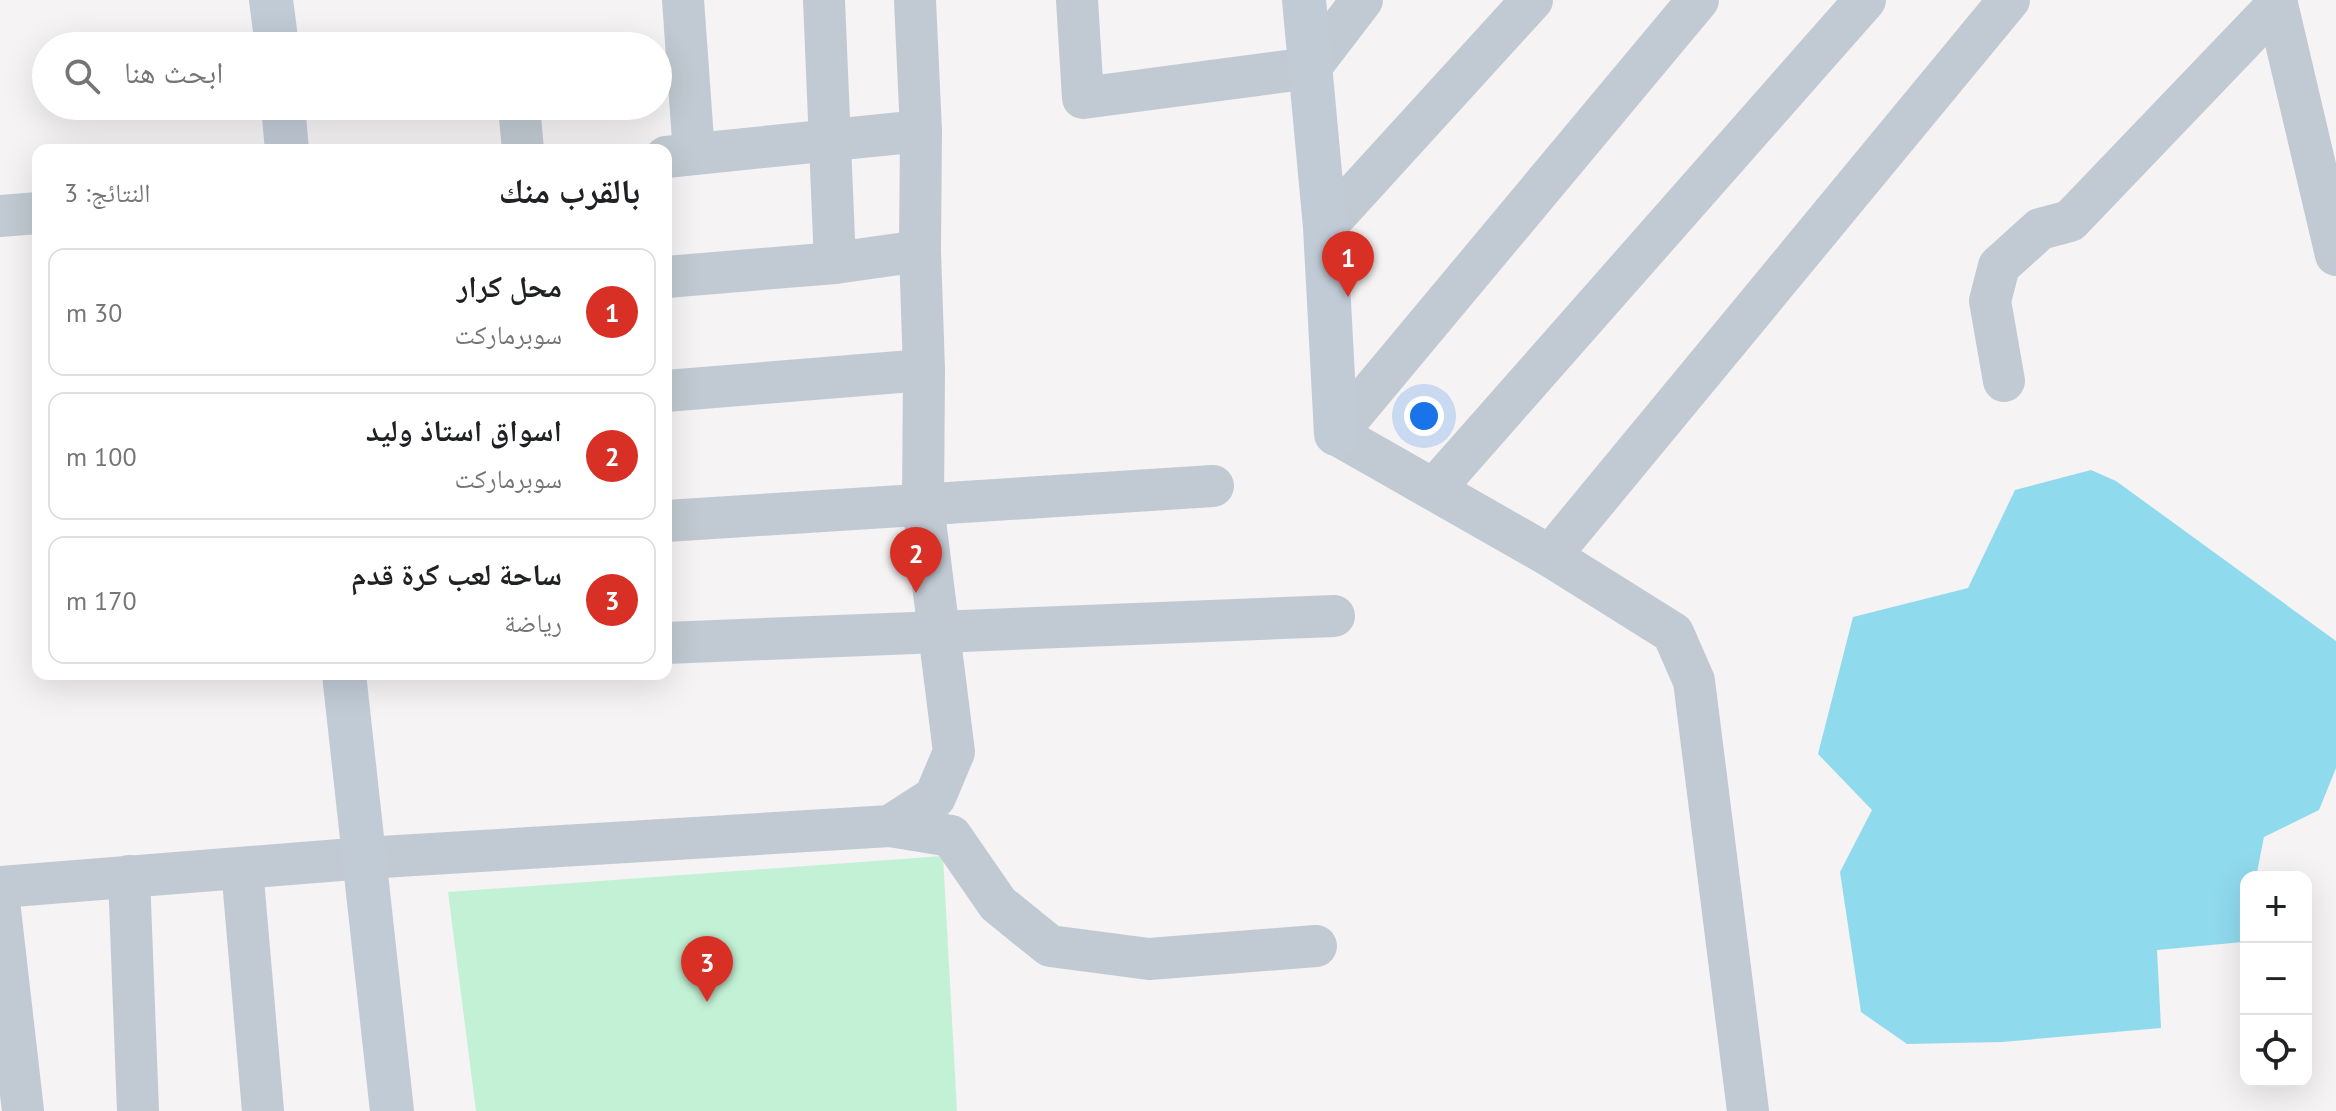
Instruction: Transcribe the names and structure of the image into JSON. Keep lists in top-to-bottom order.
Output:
{
  "page": {
    "search": "ابحث هنا",
    "heading": ["بالقرب منك", "النتائج: 3"],
    "pins": ["1", "2", "3"],
    "list": [
      {
        "mark": "1",
        "name": "محل كرار",
        "note": "سوبرماركت",
        "value": "30 m"
      },
      {
        "mark": "2",
        "name": "اسواق استاذ وليد",
        "note": "سوبرماركت",
        "value": "100 m"
      },
      {
        "mark": "3",
        "name": "ساحة لعب كرة قدم",
        "note": "رياضة",
        "value": "170 m"
      }
    ],
    "map_buttons": ["+", "−"]
  }
}
